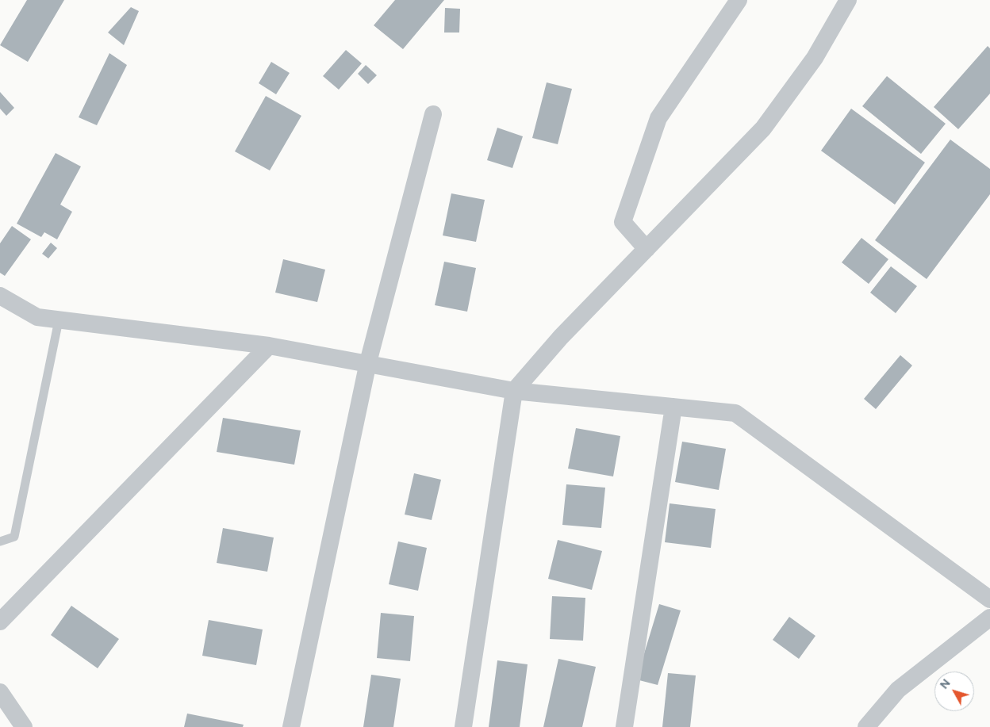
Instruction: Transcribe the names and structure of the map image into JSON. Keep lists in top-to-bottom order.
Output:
{
  "north": "top left"
}
